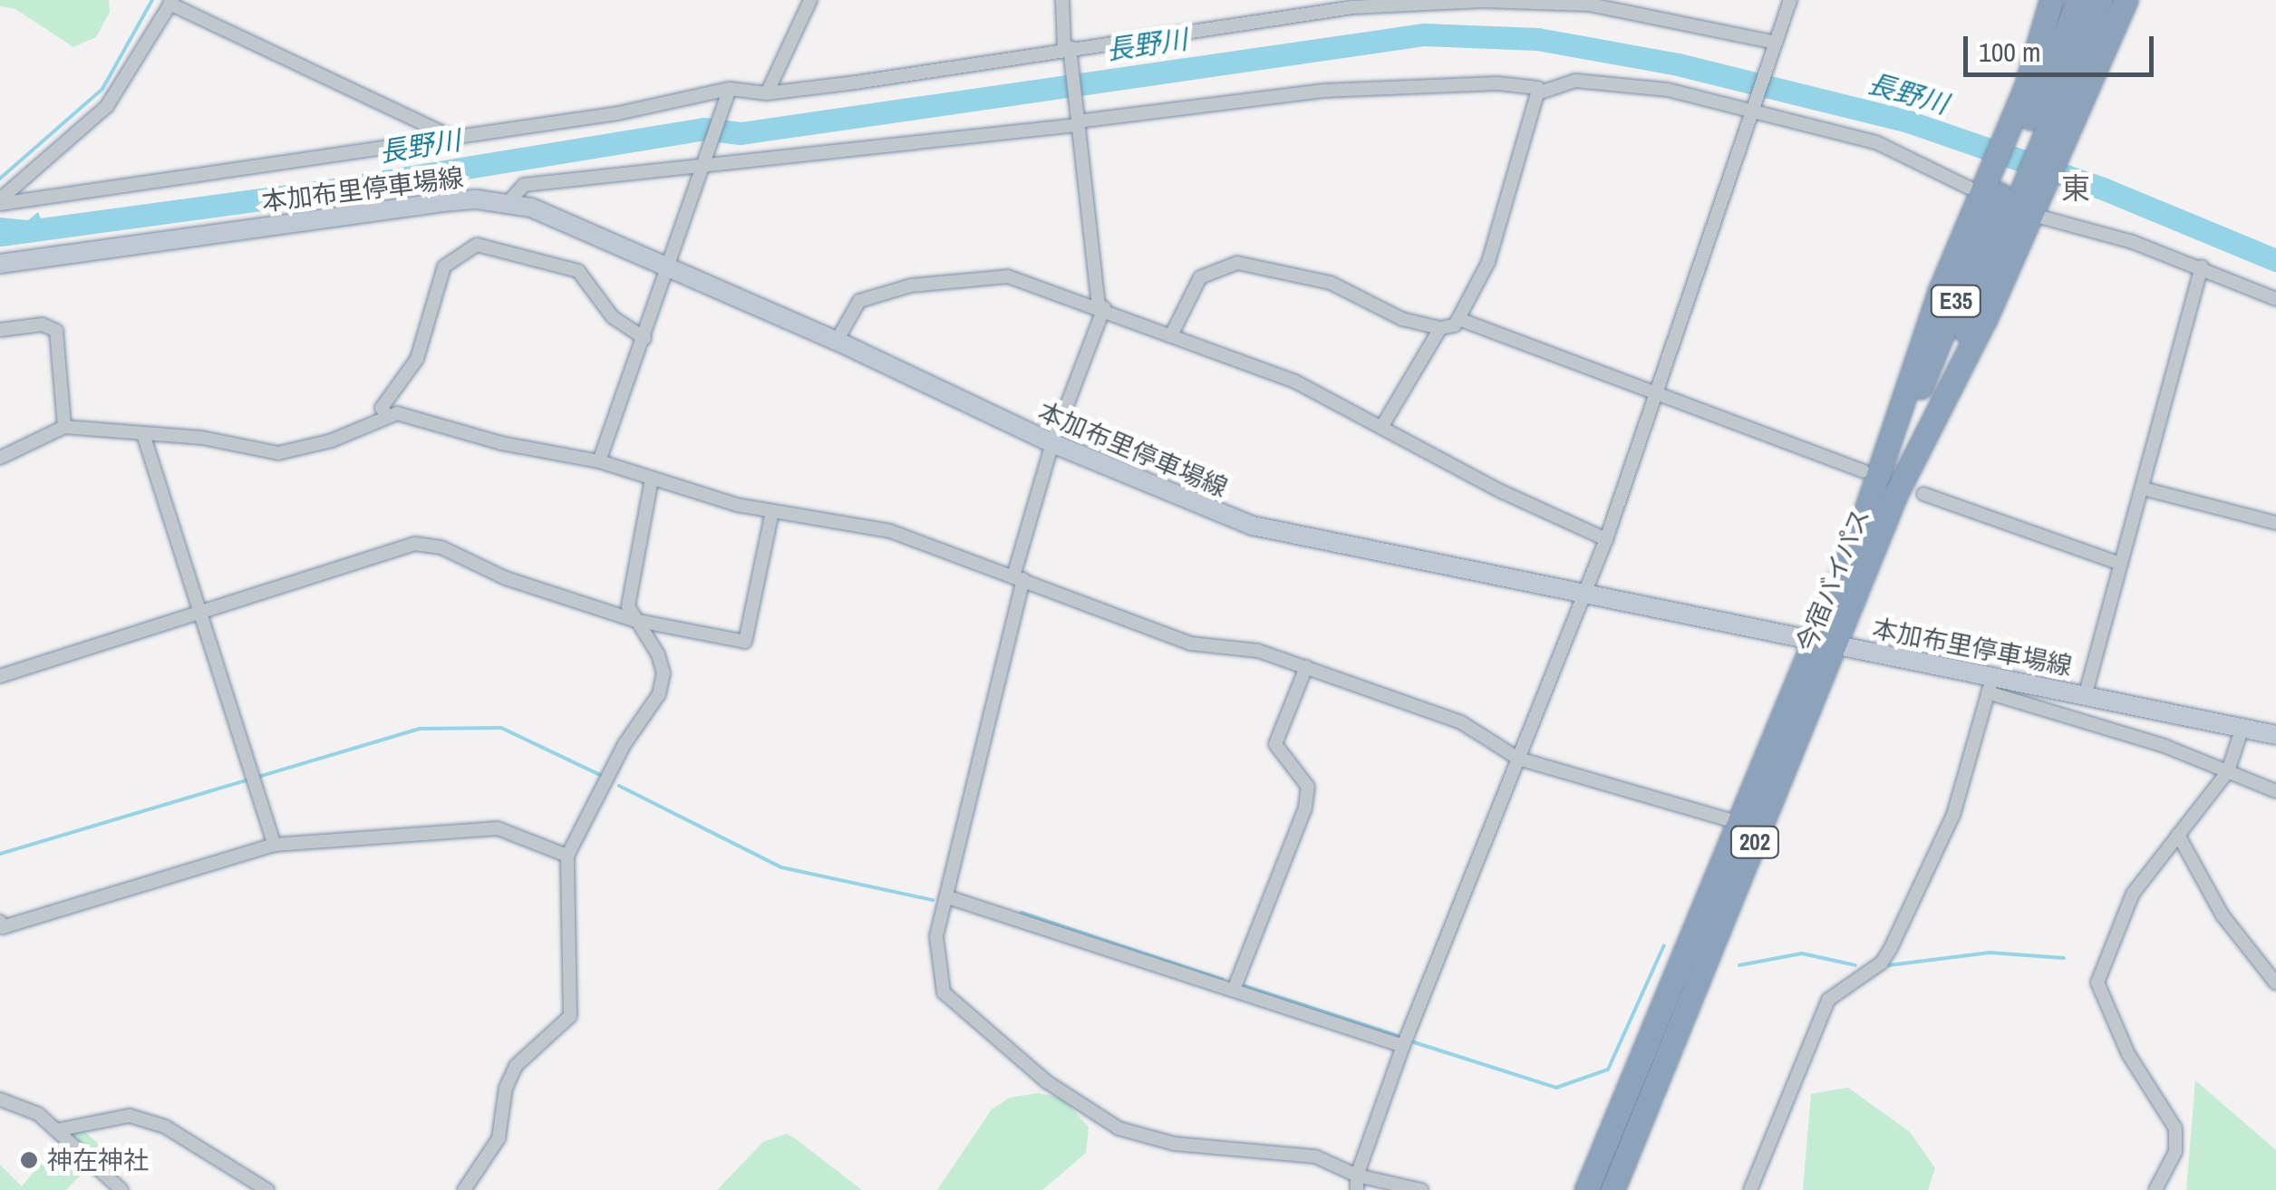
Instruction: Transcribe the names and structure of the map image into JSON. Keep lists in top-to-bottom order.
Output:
{
  "streets": {
    "highway": ["E35", "今宿バイパス", "202"],
    "main road": ["本加布里停車場線"]
  },
  "crossings": [
    ["本加布里停車場線", "今宿バイパス"],
    ["E35", "今宿バイパス"]
  ],
  "districts": ["東"],
  "water": ["長野川"],
  "places": ["神在神社"],
  "scale_bar": "100 m"
}
